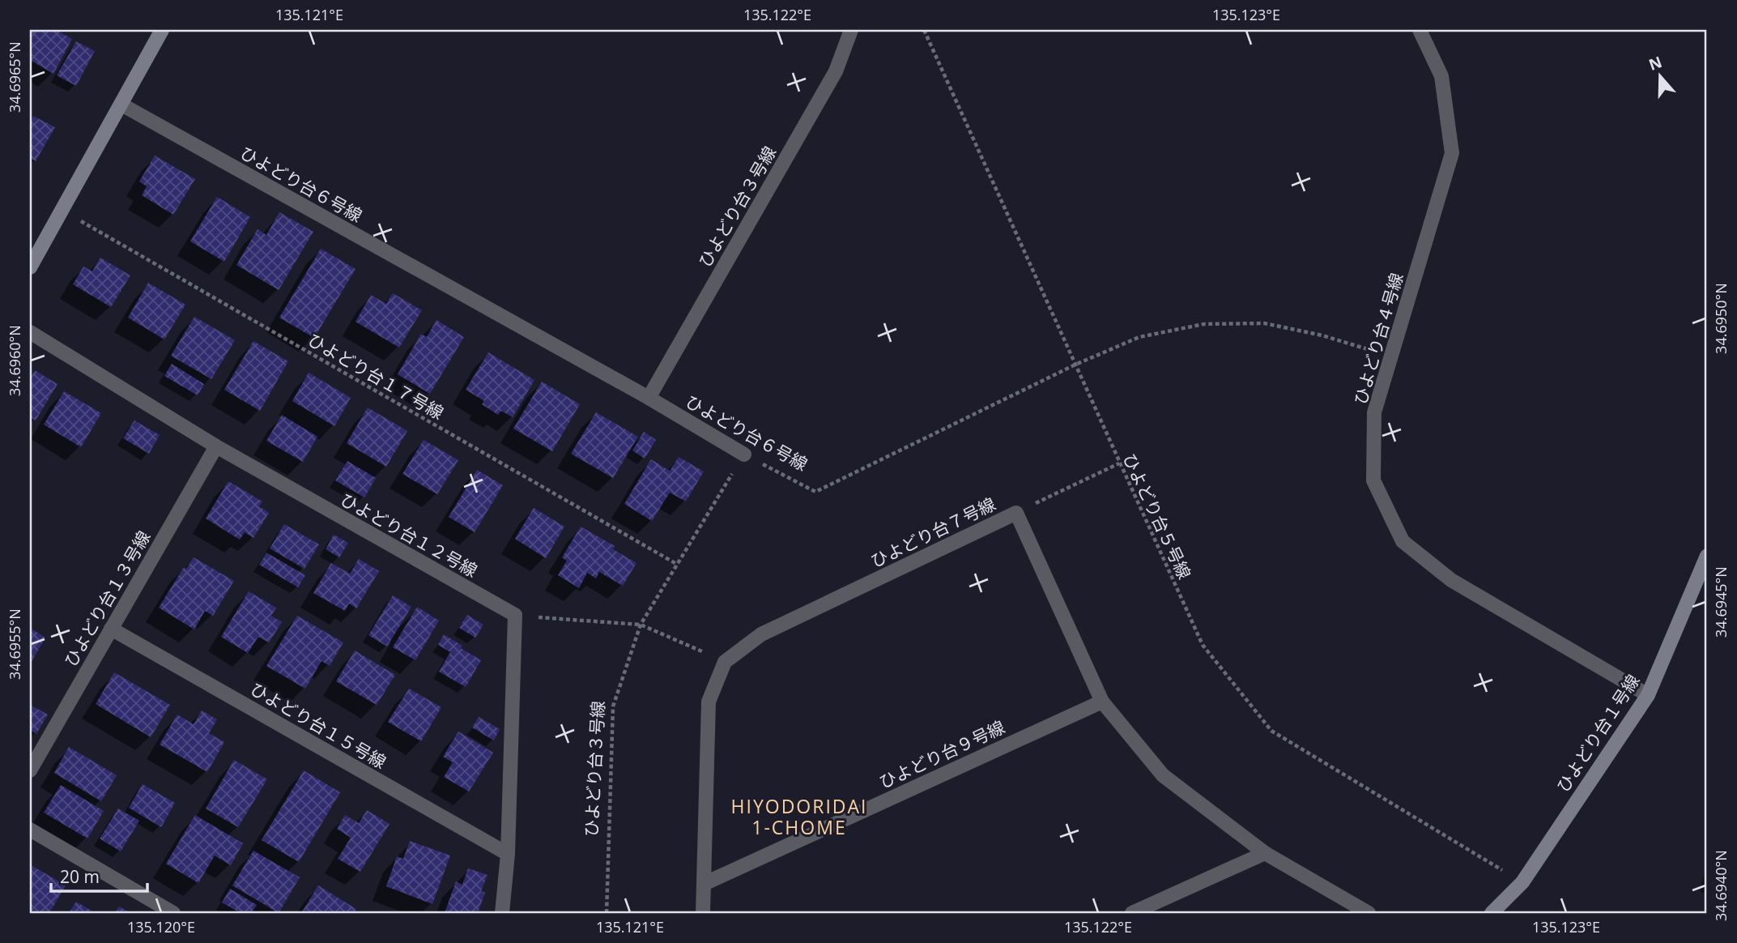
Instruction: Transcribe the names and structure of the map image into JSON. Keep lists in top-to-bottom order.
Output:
{
  "streets": {
    "street": [
      "ひよどり台６号線",
      "ひよどり台３号線",
      "ひよどり台４号線",
      "ひよどり台７号線",
      "ひよどり台１２号線",
      "ひよどり台１３号線",
      "ひよどり台１５号線",
      "ひよどり台１号線",
      "ひよどり台９号線"
    ],
    "path": ["ひよどり台１７号線", "ひよどり台５号線"]
  },
  "crossings": [
    ["ひよどり台６号線", "ひよどり台３号線"],
    ["ひよどり台６号線", "ひよどり台４号線"],
    ["ひよどり台６号線", "ひよどり台５号線"],
    ["ひよどり台３号線", "ひよどり台１７号線"],
    ["ひよどり台４号線", "ひよどり台１号線"],
    ["ひよどり台５号線", "ひよどり台１号線"],
    ["ひよどり台７号線", "ひよどり台９号線"],
    ["ひよどり台１２号線", "ひよどり台１３号線"],
    ["ひよどり台１３号線", "ひよどり台１５号線"]
  ],
  "districts": ["HIYODORIDAI 1-CHOME"],
  "scale_bar": "20 m",
  "north": "top",
  "coordinates": [
    "135.121°E",
    "135.122°E",
    "135.123°E",
    "34.6965°N",
    "34.6950°N",
    "34.6960°N",
    "34.6945°N",
    "34.6955°N",
    "34.6940°N",
    "135.120°E"
  ]
}
